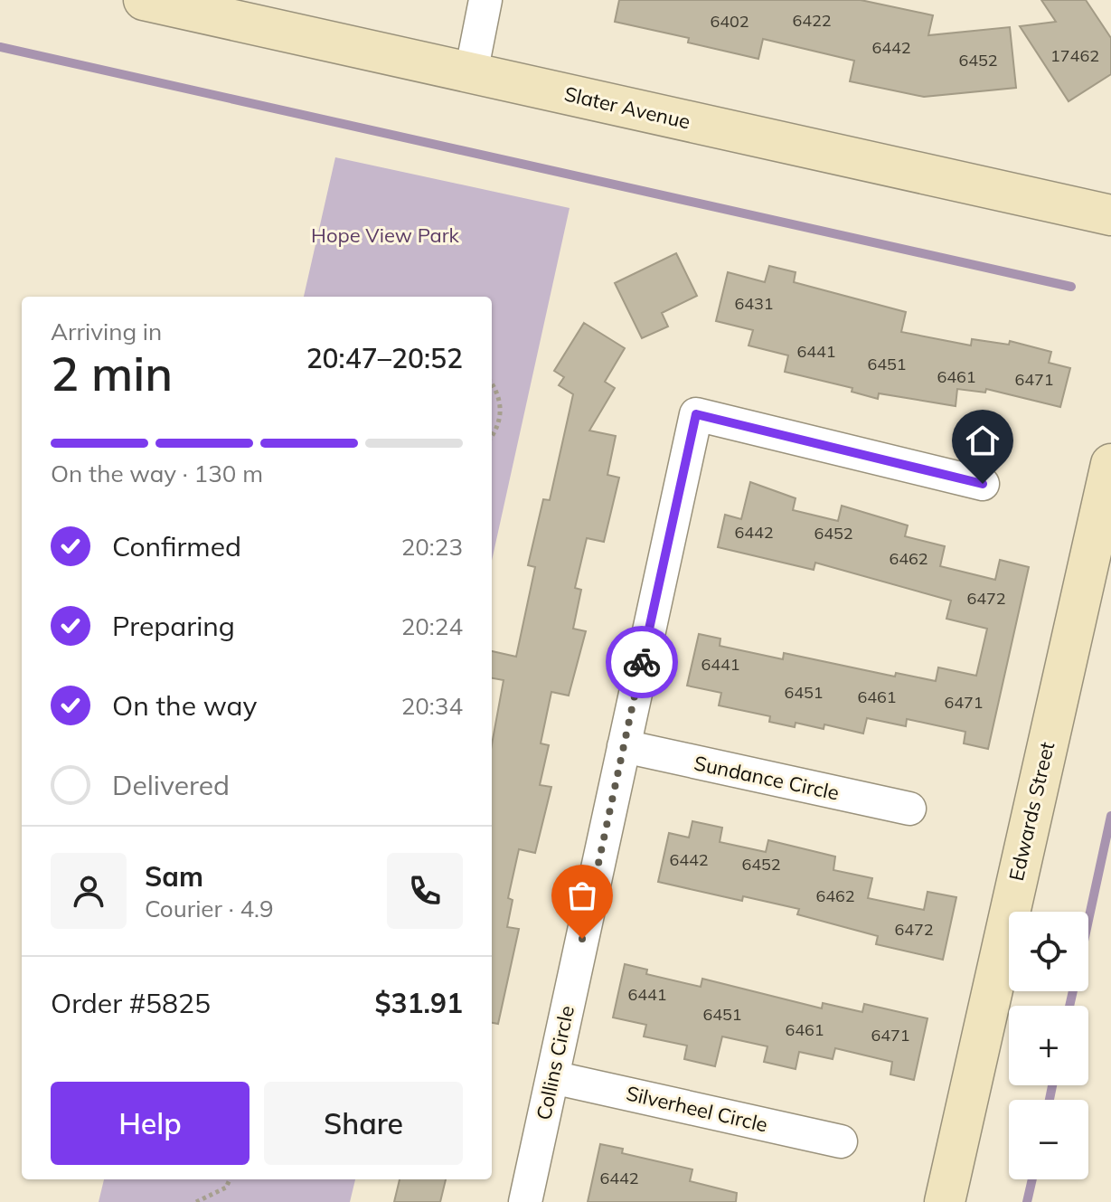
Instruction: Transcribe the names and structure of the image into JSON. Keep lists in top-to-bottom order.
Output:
{
  "streets": {
    "street": [
      "Slater Avenue",
      "Sundance Circle",
      "Edwards Street",
      "Collins Circle",
      "Silverheel Circle"
    ]
  },
  "crossings": [
    ["Sundance Circle", "Collins Circle"],
    ["Collins Circle", "Silverheel Circle"]
  ],
  "parks": ["Hope View Park"],
  "house_numbers": [
    "6422",
    "6402",
    "6442",
    "17462",
    "6452",
    "6431",
    "6441",
    "6451",
    "6461",
    "6471",
    "6442",
    "6452",
    "6462",
    "6472",
    "6441",
    "6451",
    "6461",
    "6471",
    "6442",
    "6452",
    "6462",
    "6472",
    "6441",
    "6451",
    "6461",
    "6471",
    "6442"
  ],
  "page": {
    "heading": ["2 min", "Arriving in", "20:47–20:52"],
    "panel": [
      "Sam",
      "Courier · 4.9",
      "Order #5825",
      "$31.91"
    ],
    "bar": "On the way · 130 m",
    "list": [
      ["Confirmed", "20:23"],
      ["Preparing", "20:24"],
      ["On the way", "20:34"],
      "Delivered"
    ],
    "map_buttons": ["+", "−"],
    "buttons": ["Help", "Share"]
  }
}
